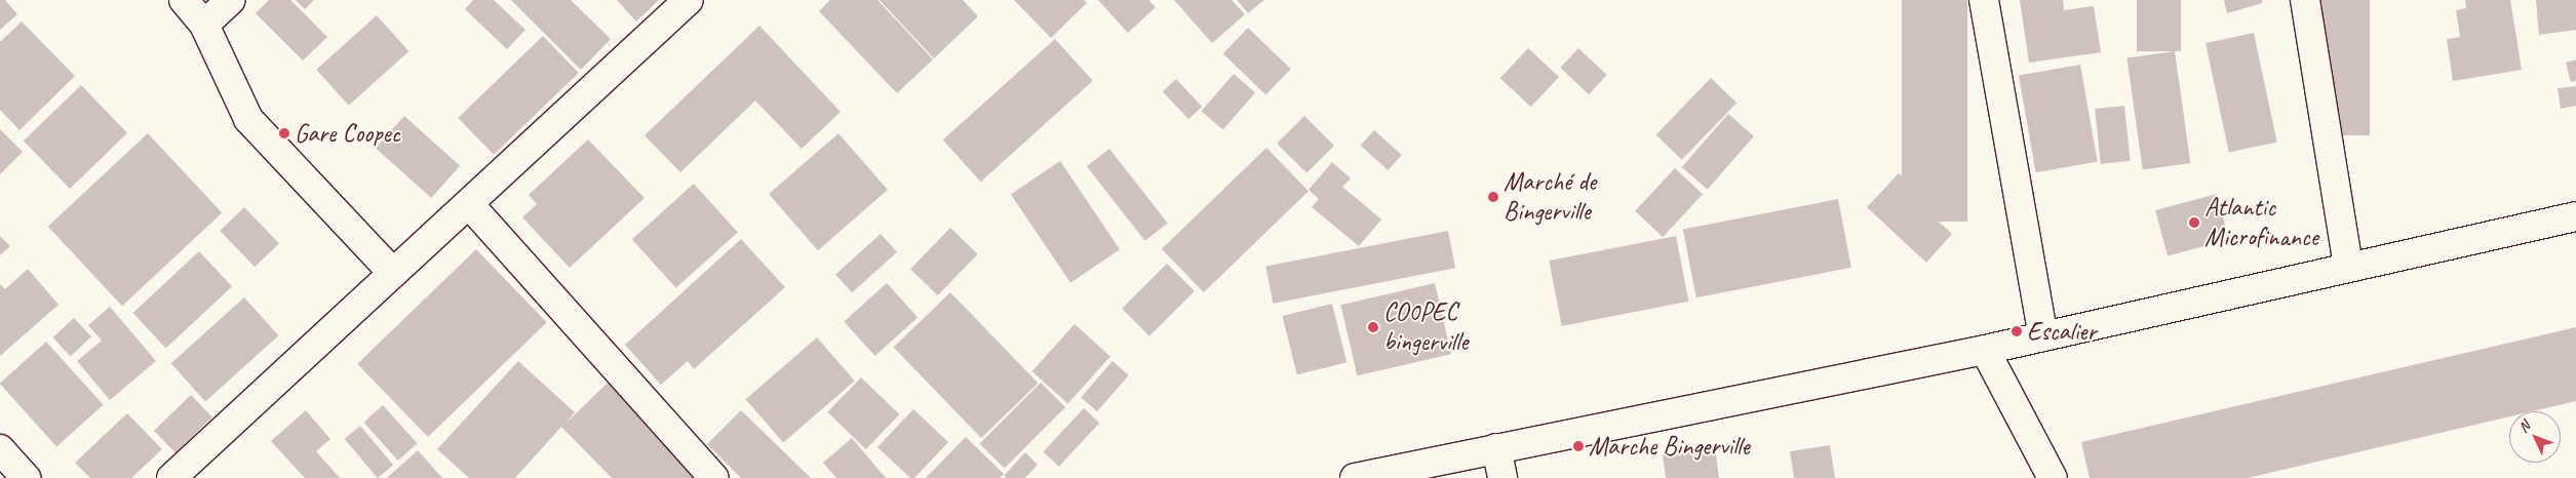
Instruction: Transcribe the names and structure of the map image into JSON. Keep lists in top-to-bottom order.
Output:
{
  "places": [
    "Gare Coopec",
    "Marché de Bingerville",
    "Atlantic Microfinance",
    "CO0PEC bingerville",
    "Escalier",
    "Marche Bingerville"
  ],
  "north": "top left"
}
